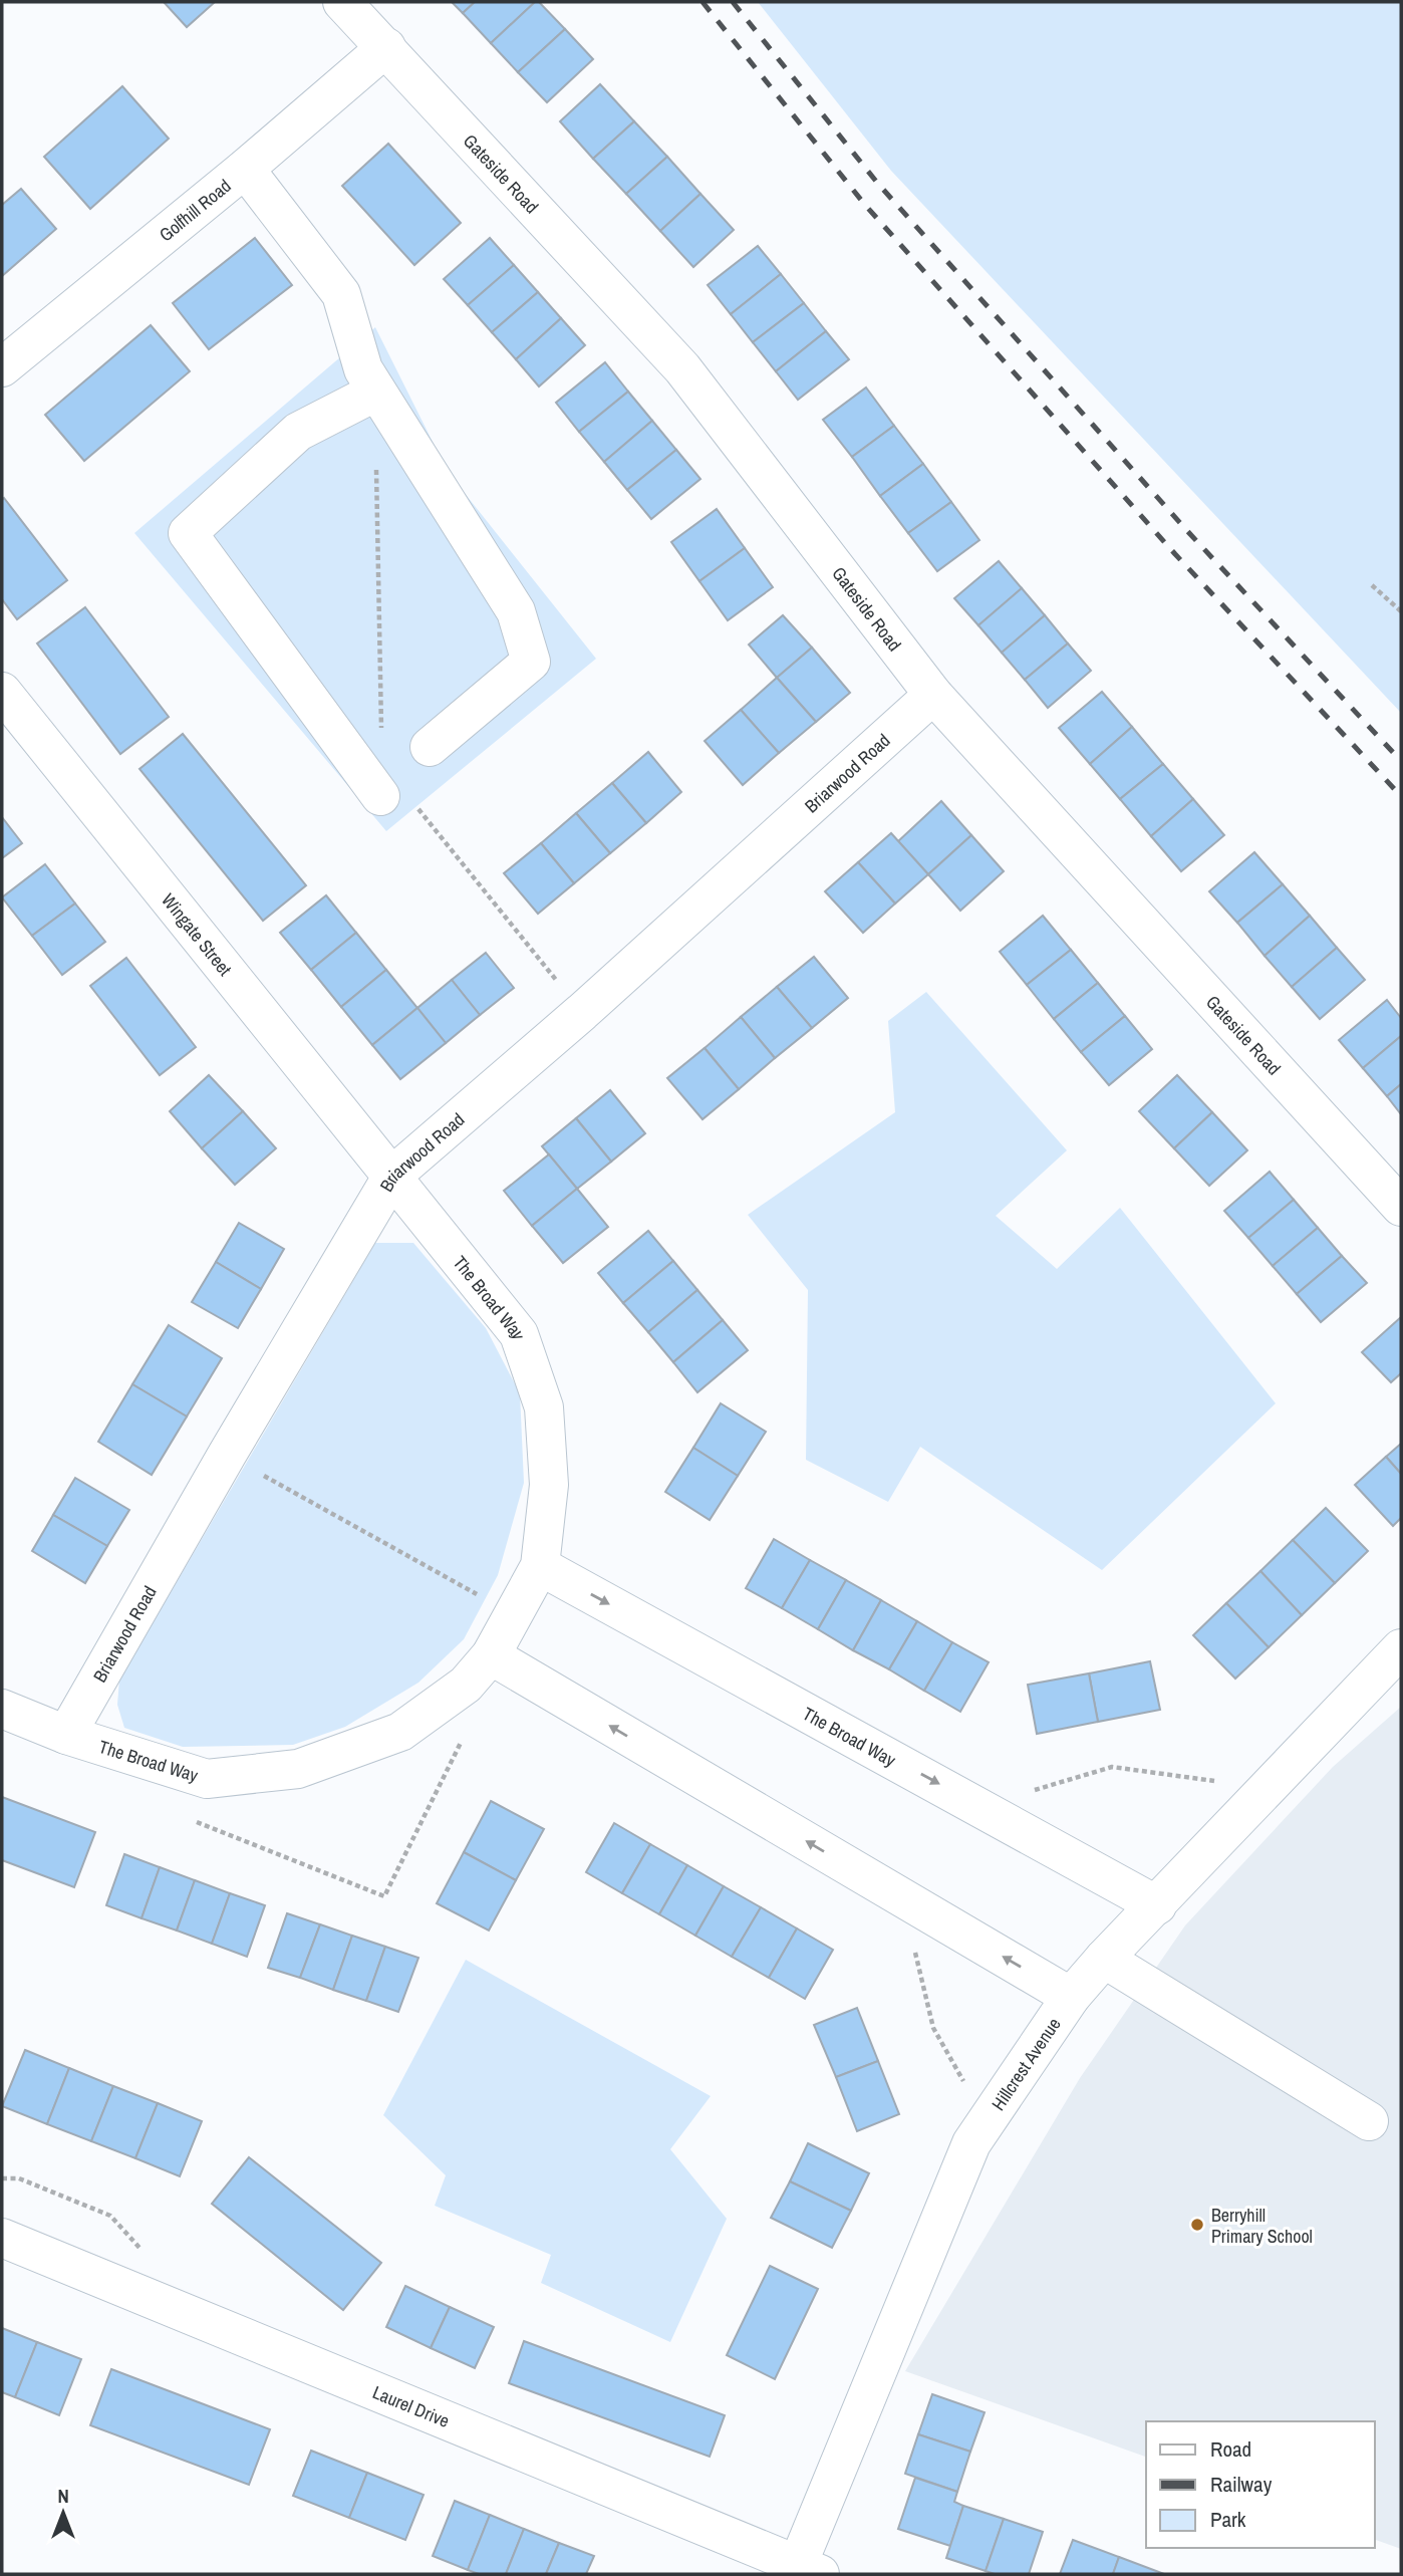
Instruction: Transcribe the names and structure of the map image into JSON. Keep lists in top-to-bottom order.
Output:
{
  "streets": {
    "street": [
      "Gateside Road",
      "Golfhill Road",
      "Briarwood Road",
      "Wingate Street",
      "The Broad Way",
      "Hillcrest Avenue",
      "Laurel Drive"
    ]
  },
  "crossings": [
    ["Gateside Road", "Golfhill Road"],
    ["Gateside Road", "Briarwood Road"],
    ["Briarwood Road", "Wingate Street"],
    ["Briarwood Road", "The Broad Way"],
    ["Wingate Street", "The Broad Way"],
    ["The Broad Way", "Hillcrest Avenue"],
    ["Hillcrest Avenue", "Laurel Drive"]
  ],
  "places": ["Berryhill Primary School"],
  "legend": ["Road", "Railway", "Park"],
  "north": "top"
}
